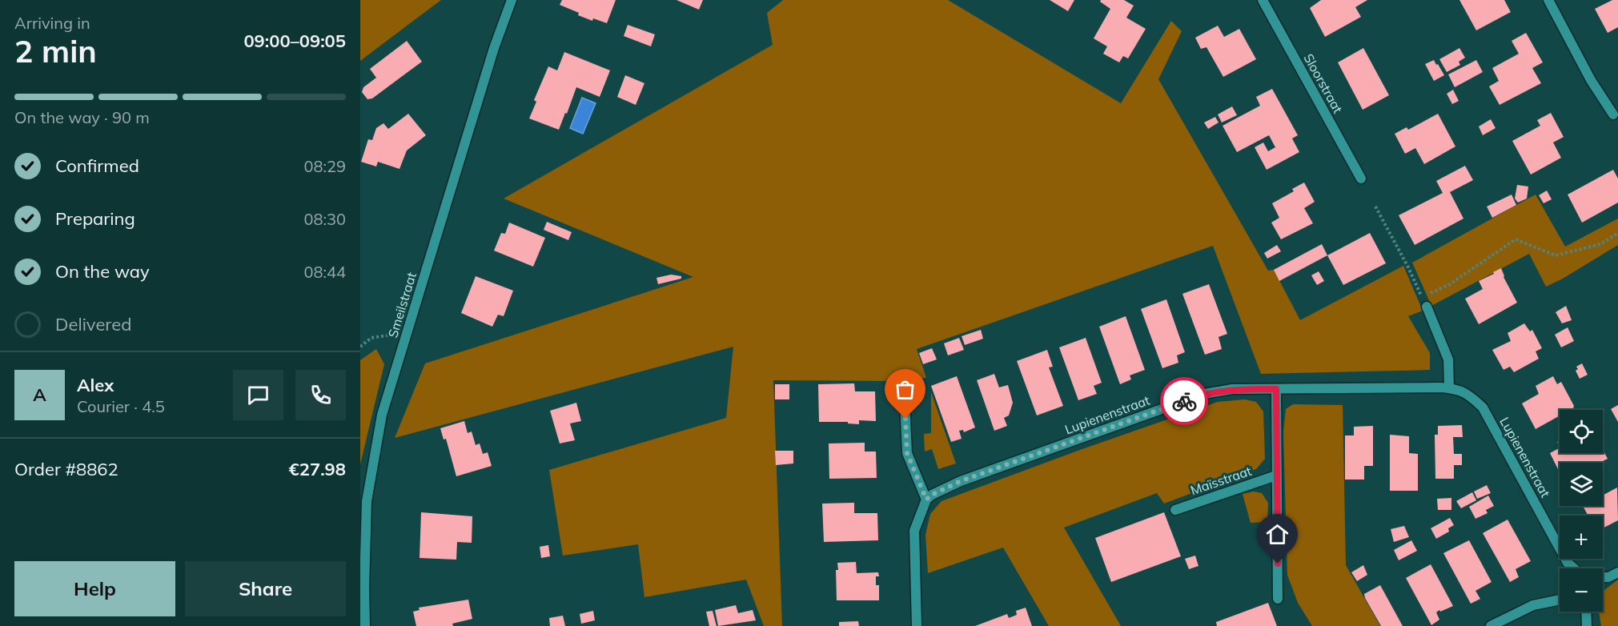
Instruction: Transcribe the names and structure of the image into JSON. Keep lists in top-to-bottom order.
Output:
{
  "streets": {
    "street": [
      "Sloorstraat",
      "Smeilstraat",
      "Lupienenstraat",
      "Maïsstraat"
    ]
  },
  "page": {
    "heading": ["2 min", "Arriving in", "09:00–09:05"],
    "panel": [
      "Alex",
      "Courier · 4.5",
      "Order #8862",
      "€27.98"
    ],
    "bar": "On the way · 90 m",
    "list": [
      ["Confirmed", "08:29"],
      ["Preparing", "08:30"],
      ["On the way", "08:44"],
      "Delivered"
    ],
    "round": "A",
    "map_buttons": ["+", "−"],
    "buttons": ["Help", "Share"]
  }
}
